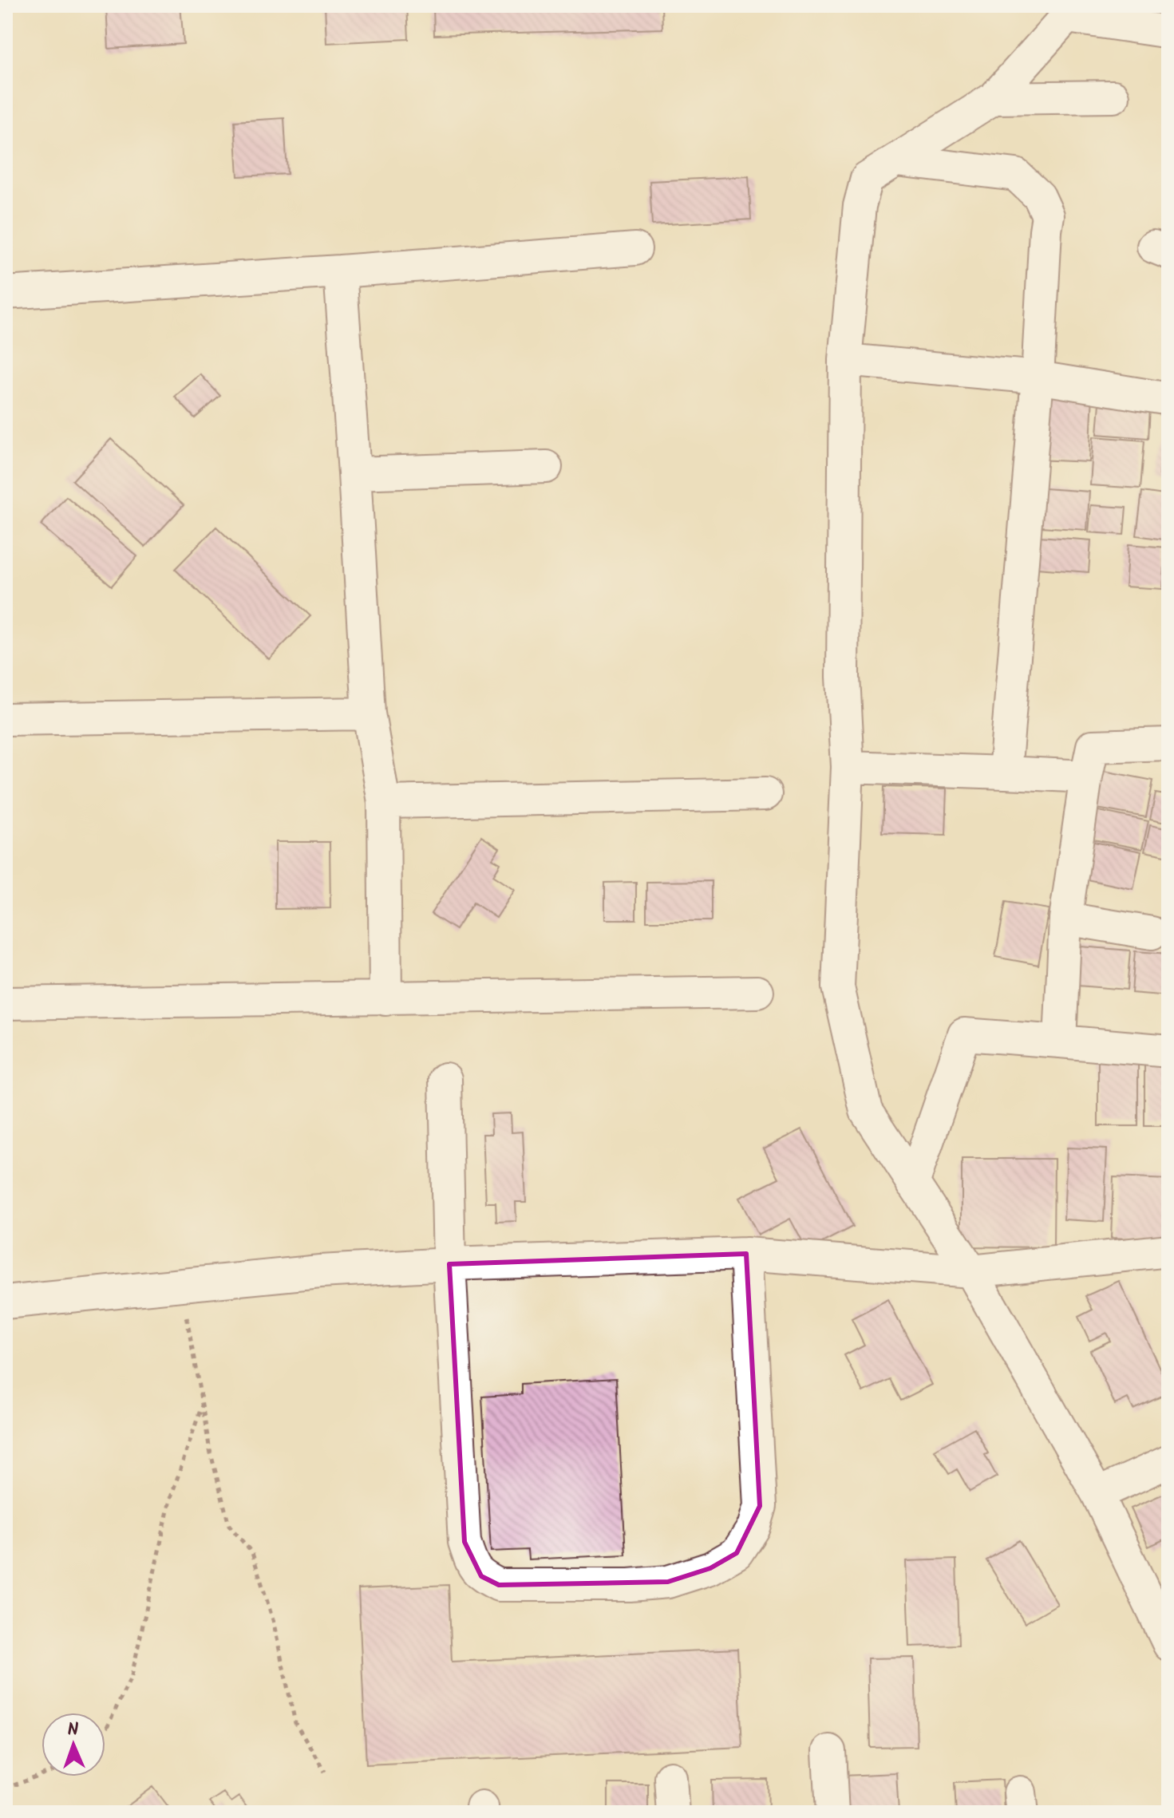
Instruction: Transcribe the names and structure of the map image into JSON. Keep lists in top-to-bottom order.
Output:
{
  "north": "top"
}
